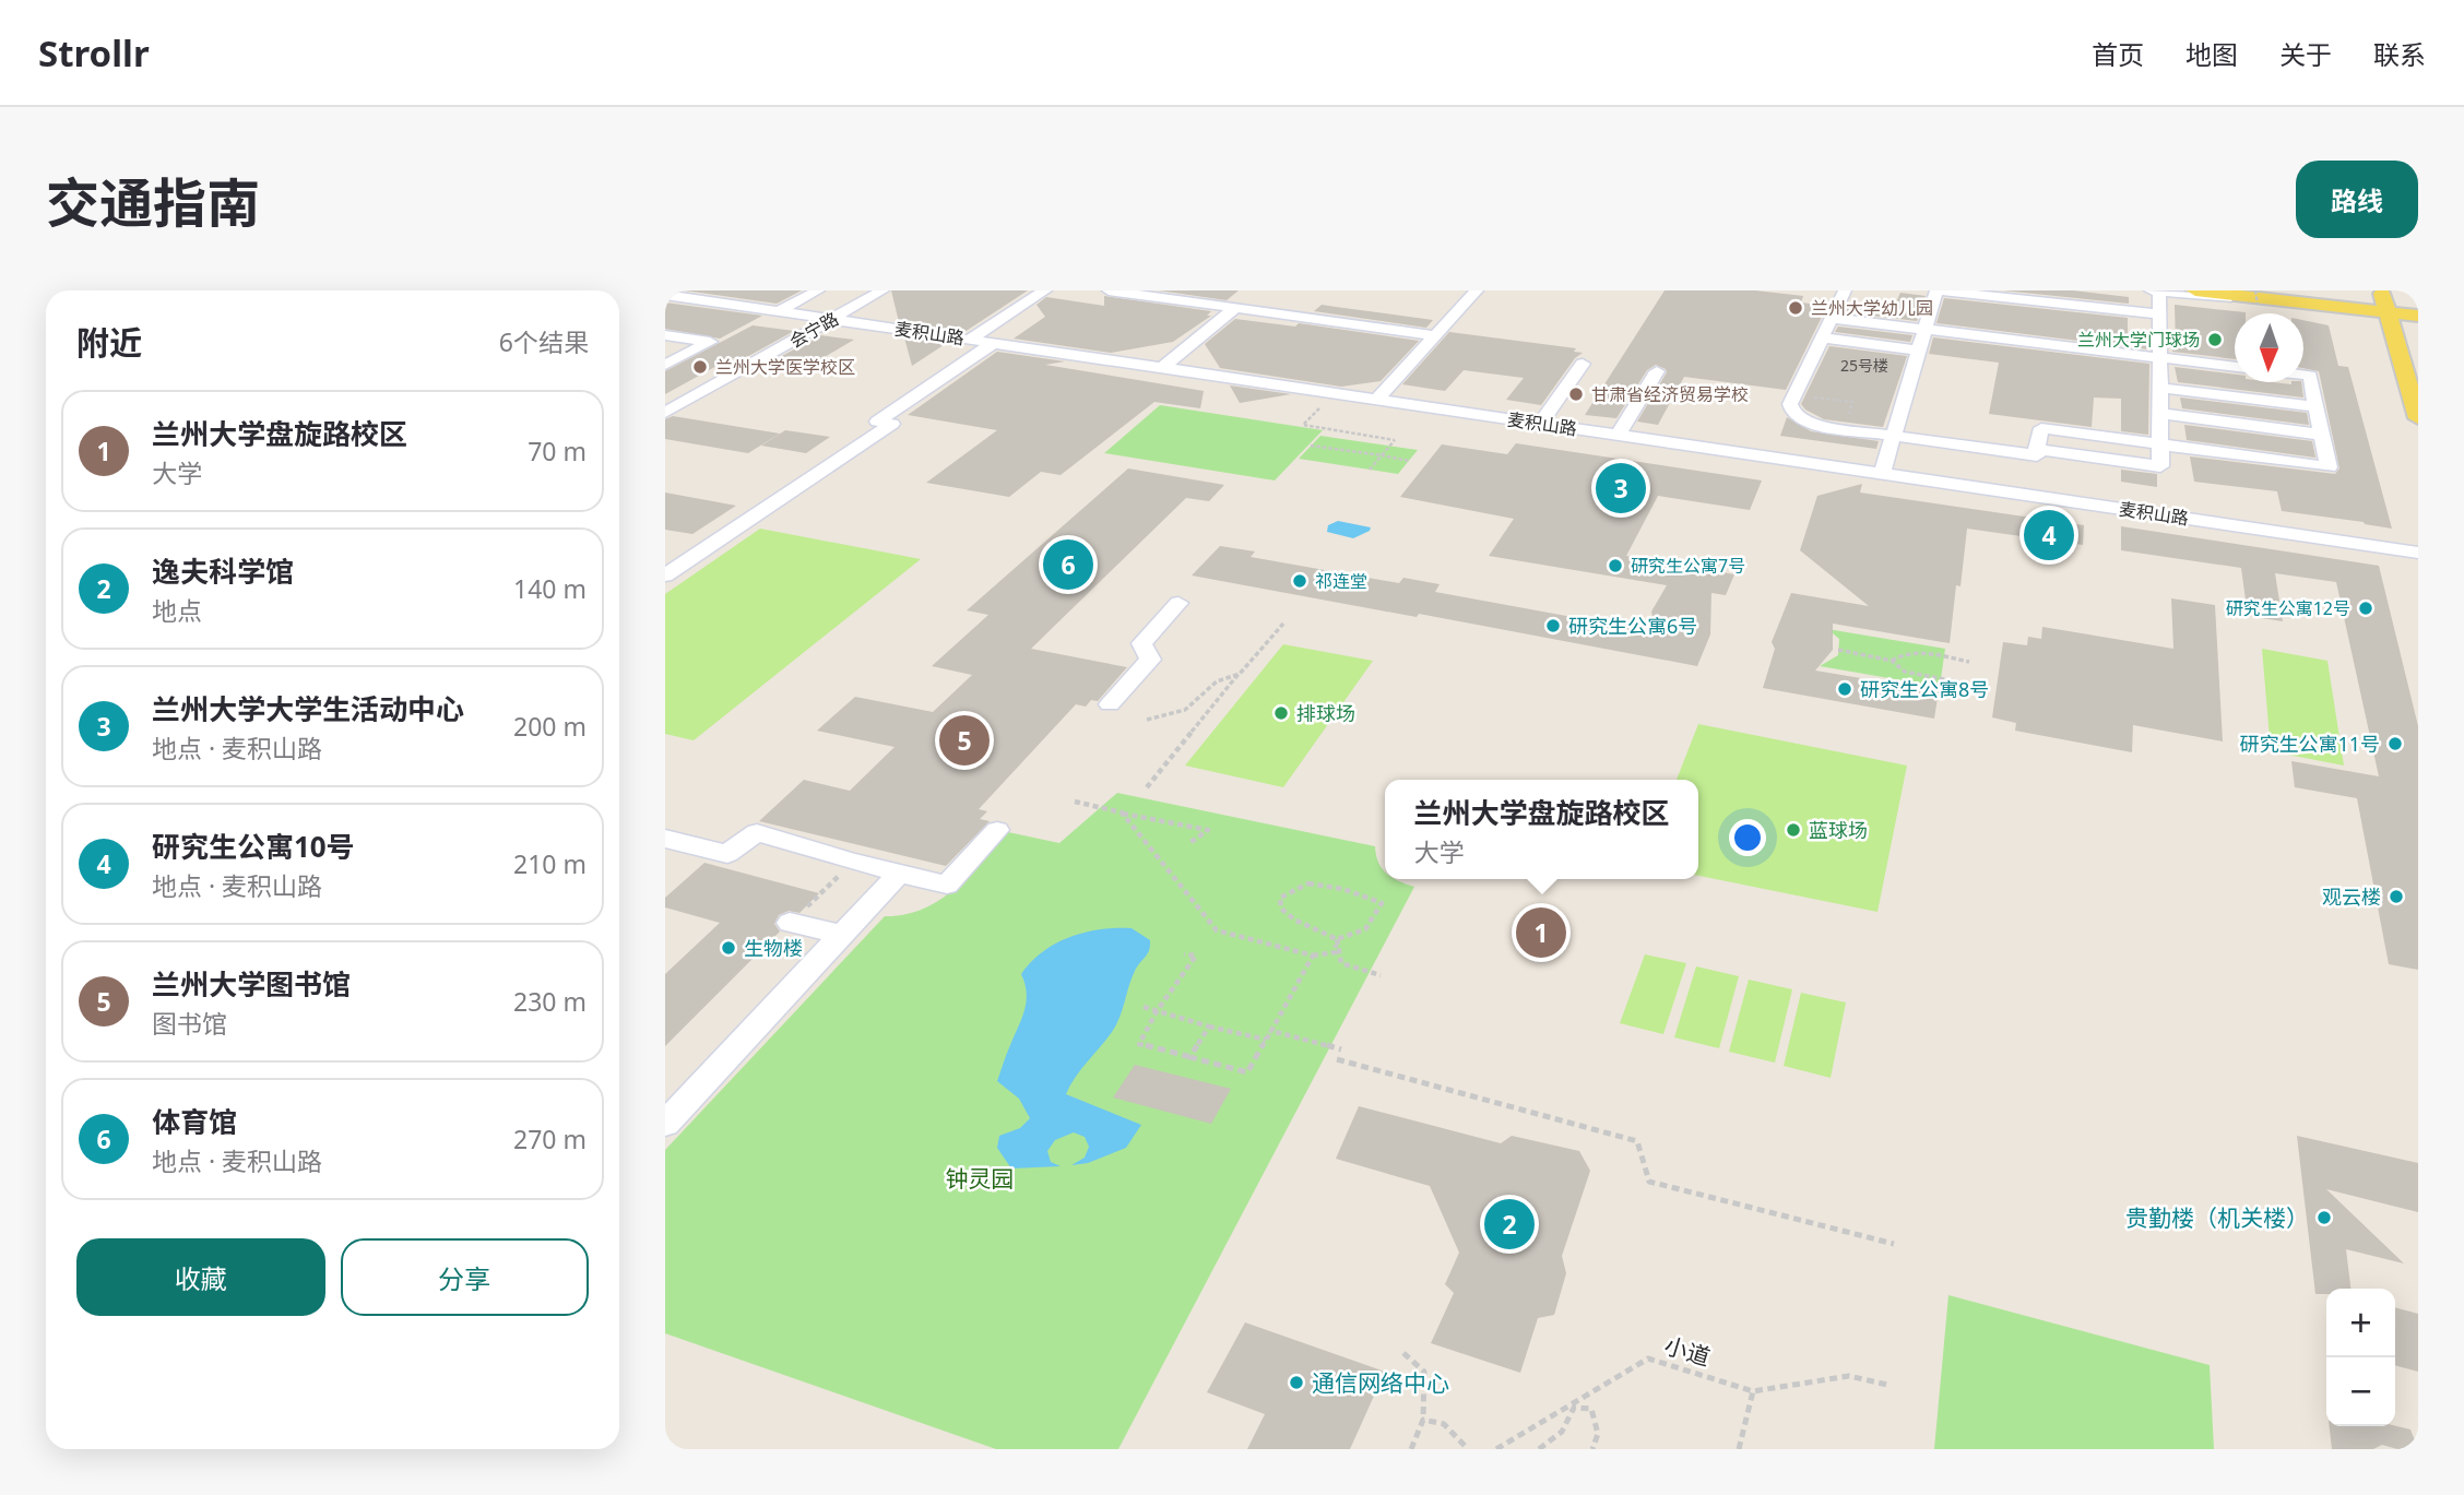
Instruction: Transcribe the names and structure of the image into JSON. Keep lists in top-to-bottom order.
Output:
{
  "streets": {
    "street": ["会宁路", "麦积山路"],
    "path": ["小道"]
  },
  "crossings": [
    ["会宁路", "麦积山路"]
  ],
  "parks": ["钟灵园"],
  "places": [
    "兰州大学幼儿园",
    "兰州大学门球场",
    "兰州大学医学校区",
    "甘肃省经济贸易学校",
    "研究生公寓7号",
    "祁连堂",
    "研究生公寓12号",
    "研究生公寓6号",
    "研究生公寓8号",
    "排球场",
    "研究生公寓11号",
    "蓝球场",
    "观云楼",
    "生物楼",
    "贵勤楼（机关楼）",
    "通信网络中心"
  ],
  "house_numbers": ["25号楼"],
  "north": "bottom",
  "page": {
    "header": "Strollr",
    "nav": [
      "首页",
      "地图",
      "关于",
      "联系"
    ],
    "title": "交通指南",
    "buttons": [
      "路线",
      ["收藏", "分享"]
    ],
    "heading": ["附近", "6个结果"],
    "list": [
      {
        "mark": "1",
        "name": "兰州大学盘旋路校区",
        "note": "大学",
        "value": "70 m"
      },
      {
        "mark": "2",
        "name": "逸夫科学馆",
        "note": "地点",
        "value": "140 m"
      },
      {
        "mark": "3",
        "name": "兰州大学大学生活动中心",
        "note": "地点 · 麦积山路",
        "value": "200 m"
      },
      {
        "mark": "4",
        "name": "研究生公寓10号",
        "note": "地点 · 麦积山路",
        "value": "210 m"
      },
      {
        "mark": "5",
        "name": "兰州大学图书馆",
        "note": "图书馆",
        "value": "230 m"
      },
      {
        "mark": "6",
        "name": "体育馆",
        "note": "地点 · 麦积山路",
        "value": "270 m"
      }
    ],
    "pins": [
      "3",
      "4",
      "6",
      "5",
      "1",
      "2"
    ],
    "popup": ["兰州大学盘旋路校区", "大学"],
    "map_buttons": ["+", "−"]
  }
}
